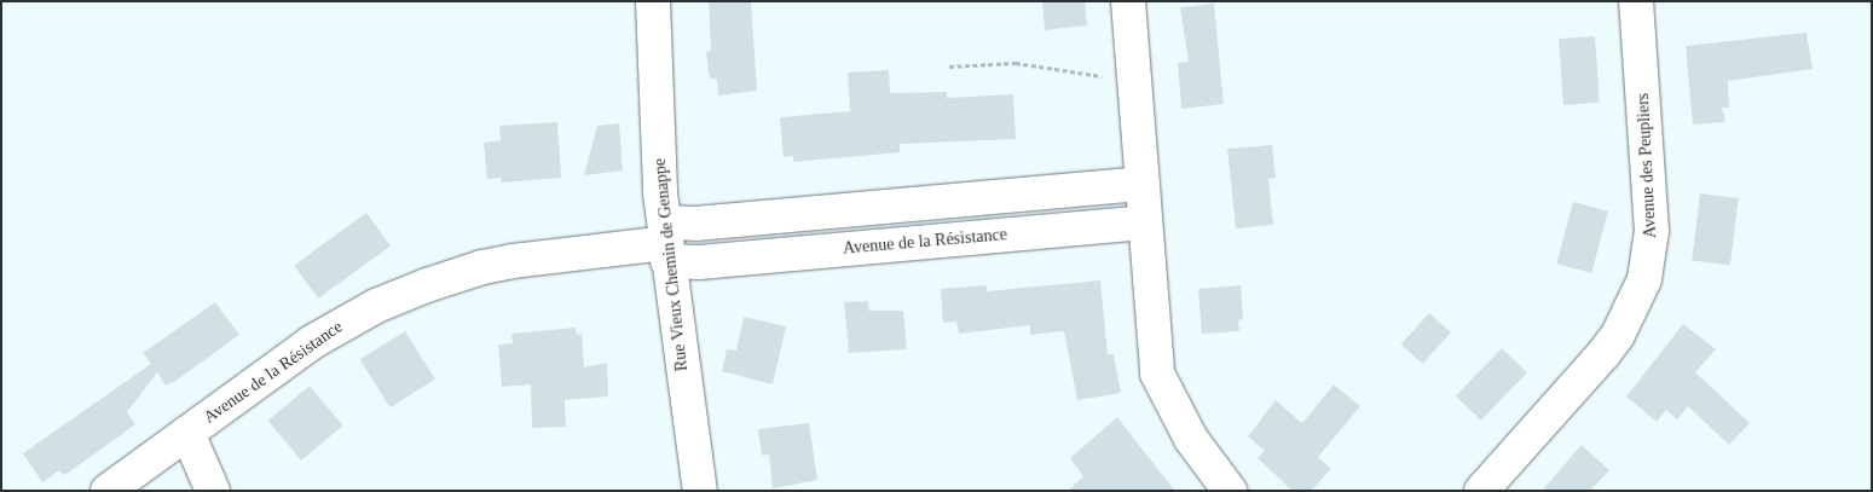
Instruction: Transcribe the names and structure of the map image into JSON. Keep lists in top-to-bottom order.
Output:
{
  "streets": {
    "street": ["Avenue des Peupliers", "Avenue de la Résistance", "Rue Vieux Chemin de Genappe"]
  },
  "crossings": [
    ["Avenue de la Résistance", "Rue Vieux Chemin de Genappe"]
  ]
}
